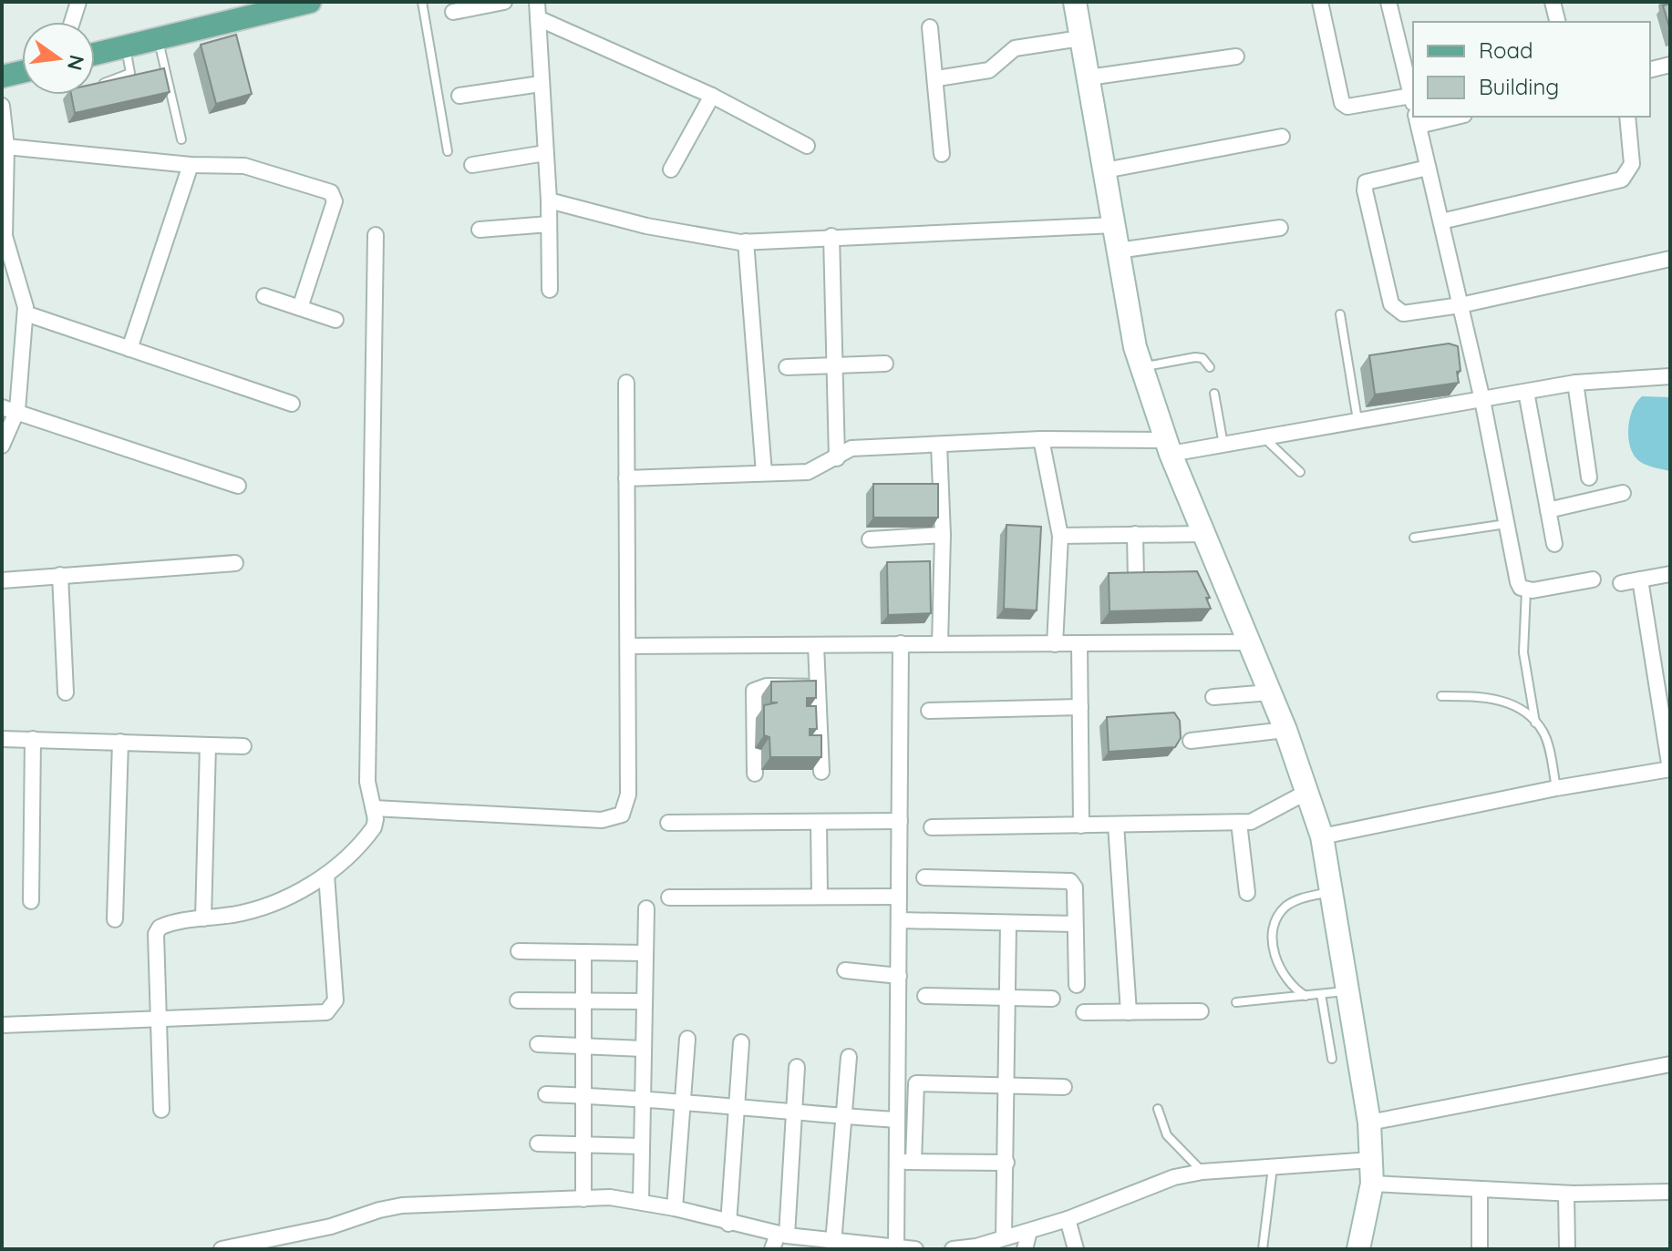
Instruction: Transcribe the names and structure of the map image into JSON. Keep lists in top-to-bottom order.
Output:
{
  "legend": ["Road", "Building"],
  "north": "right"
}
